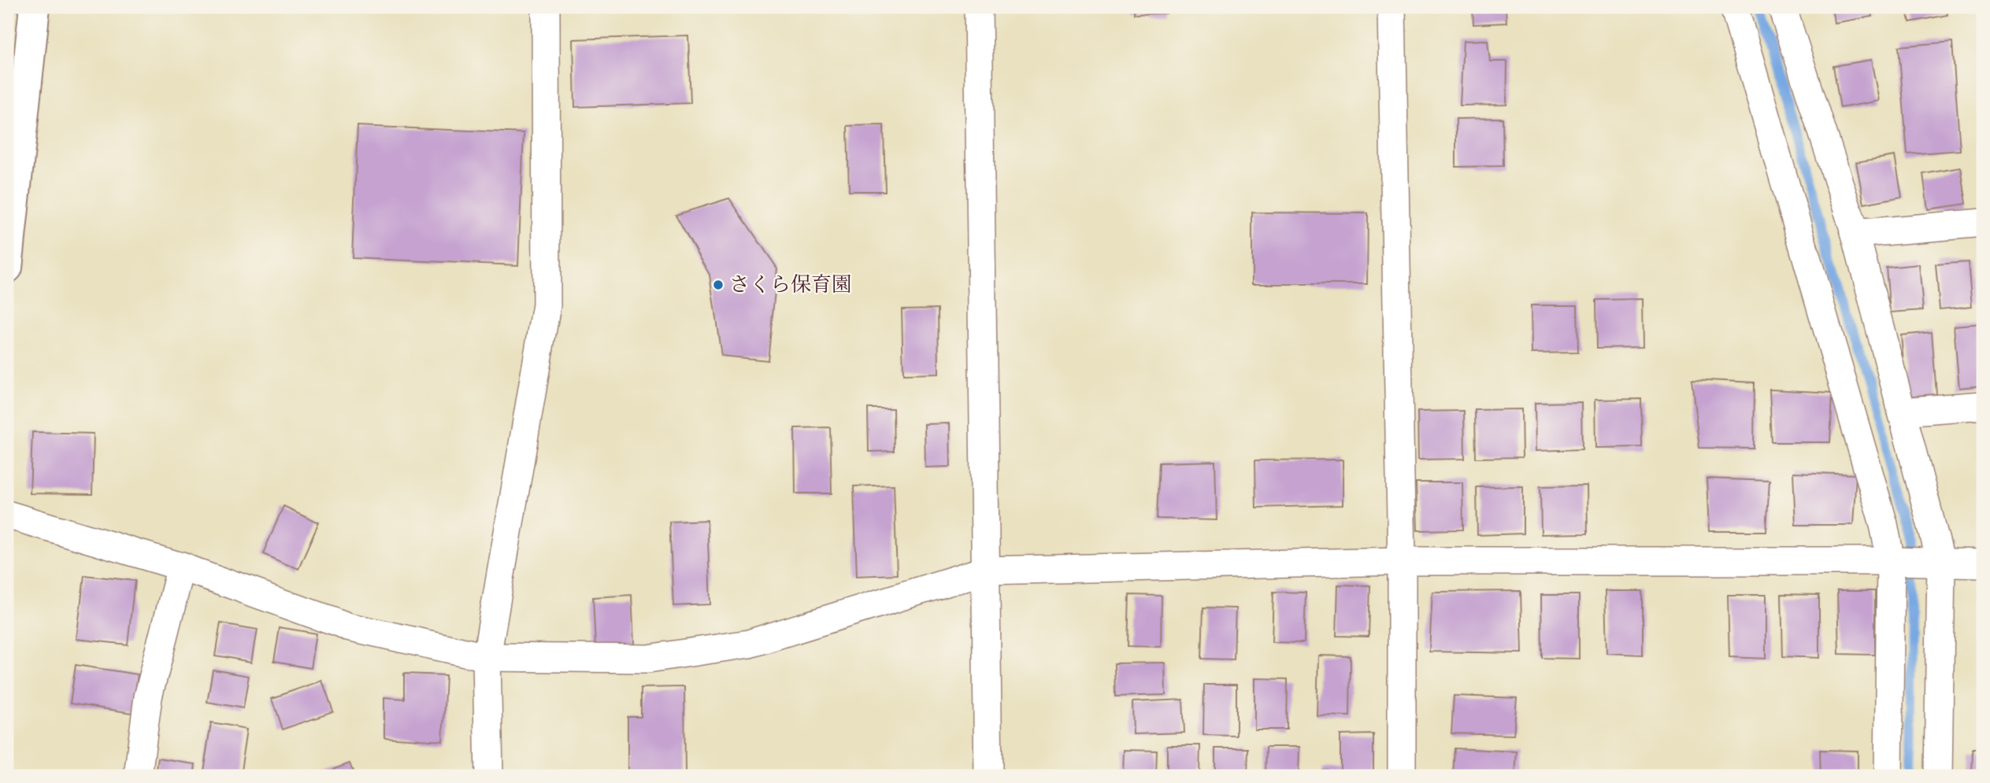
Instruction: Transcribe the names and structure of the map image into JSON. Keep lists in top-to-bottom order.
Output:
{
  "places": ["さくら保育園"]
}
